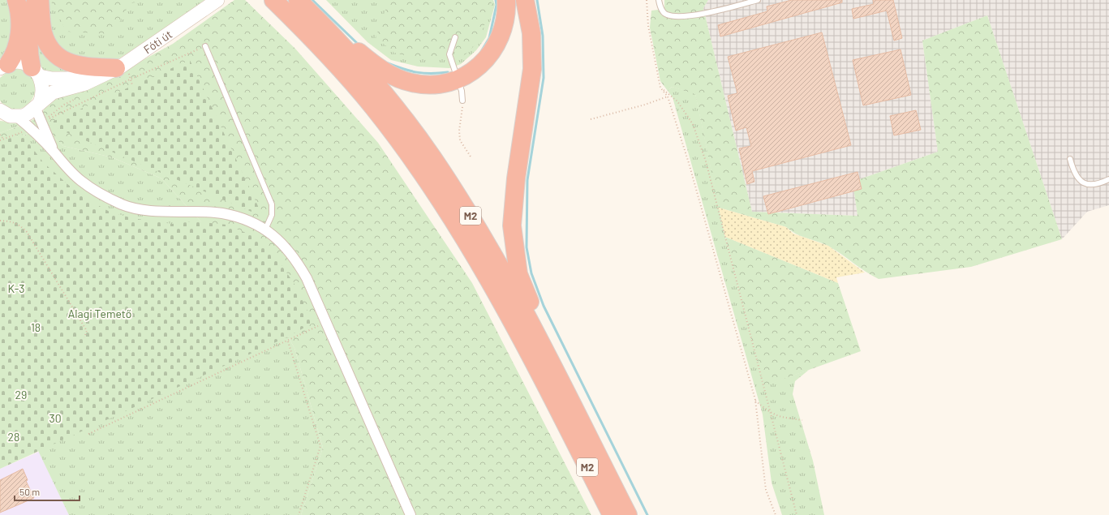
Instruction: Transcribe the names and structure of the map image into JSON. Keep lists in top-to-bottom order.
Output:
{
  "streets": {
    "highway": ["M2"],
    "main road": ["Fóti út"]
  },
  "parks": [
    "K-3",
    "Alagi Temető",
    "18",
    "29",
    "30",
    "28"
  ],
  "scale_bar": "50 m"
}
